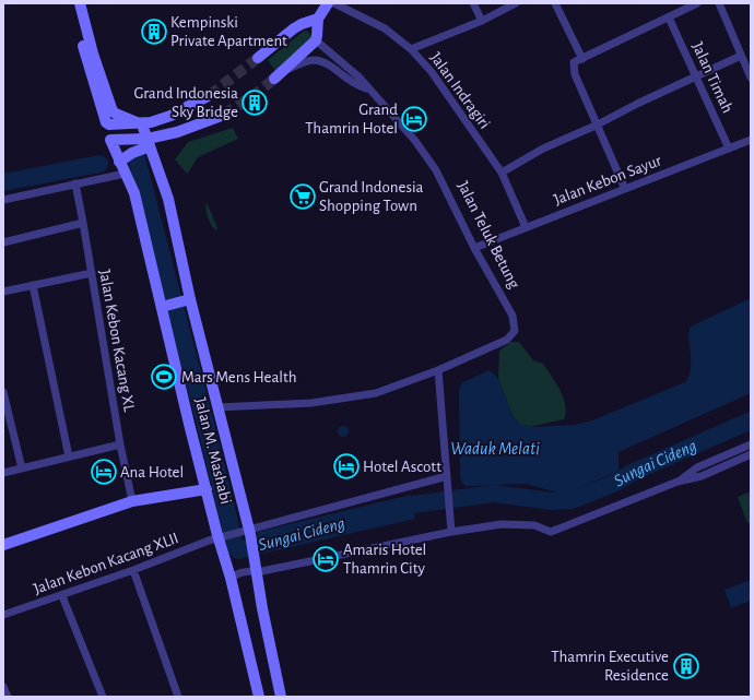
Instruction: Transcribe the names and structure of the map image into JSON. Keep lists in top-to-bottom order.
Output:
{
  "streets": {
    "street": [
      "Jalan Timah",
      "Jalan Indragiri",
      "Jalan Kebon Sayur",
      "Jalan Teluk Betung",
      "Jalan Kebon Kacang XL",
      "Jalan M. Mashabi",
      "Jalan Kebon Kacang XLII"
    ]
  },
  "crossings": [
    ["Jalan Timah", "Jalan Kebon Sayur"],
    ["Jalan Indragiri", "Jalan Kebon Sayur"],
    ["Jalan Kebon Sayur", "Jalan Teluk Betung"],
    ["Jalan M. Mashabi", "Jalan Kebon Kacang XLII"]
  ],
  "water": ["Waduk Melati", "Sungai Cideng"],
  "places": {
    "building": ["Kempinski Private Apartment", "Grand Indonesia Sky Bridge", "Thamrin Executive Residence"],
    "hotel": [
      "Grand Thamrin Hotel",
      "Hotel Ascott",
      "Ana Hotel",
      "Amaris Hotel Thamrin City"
    ],
    "supermarket": ["Grand Indonesia Shopping Town"],
    "sports": ["Mars Mens Health"]
  }
}
